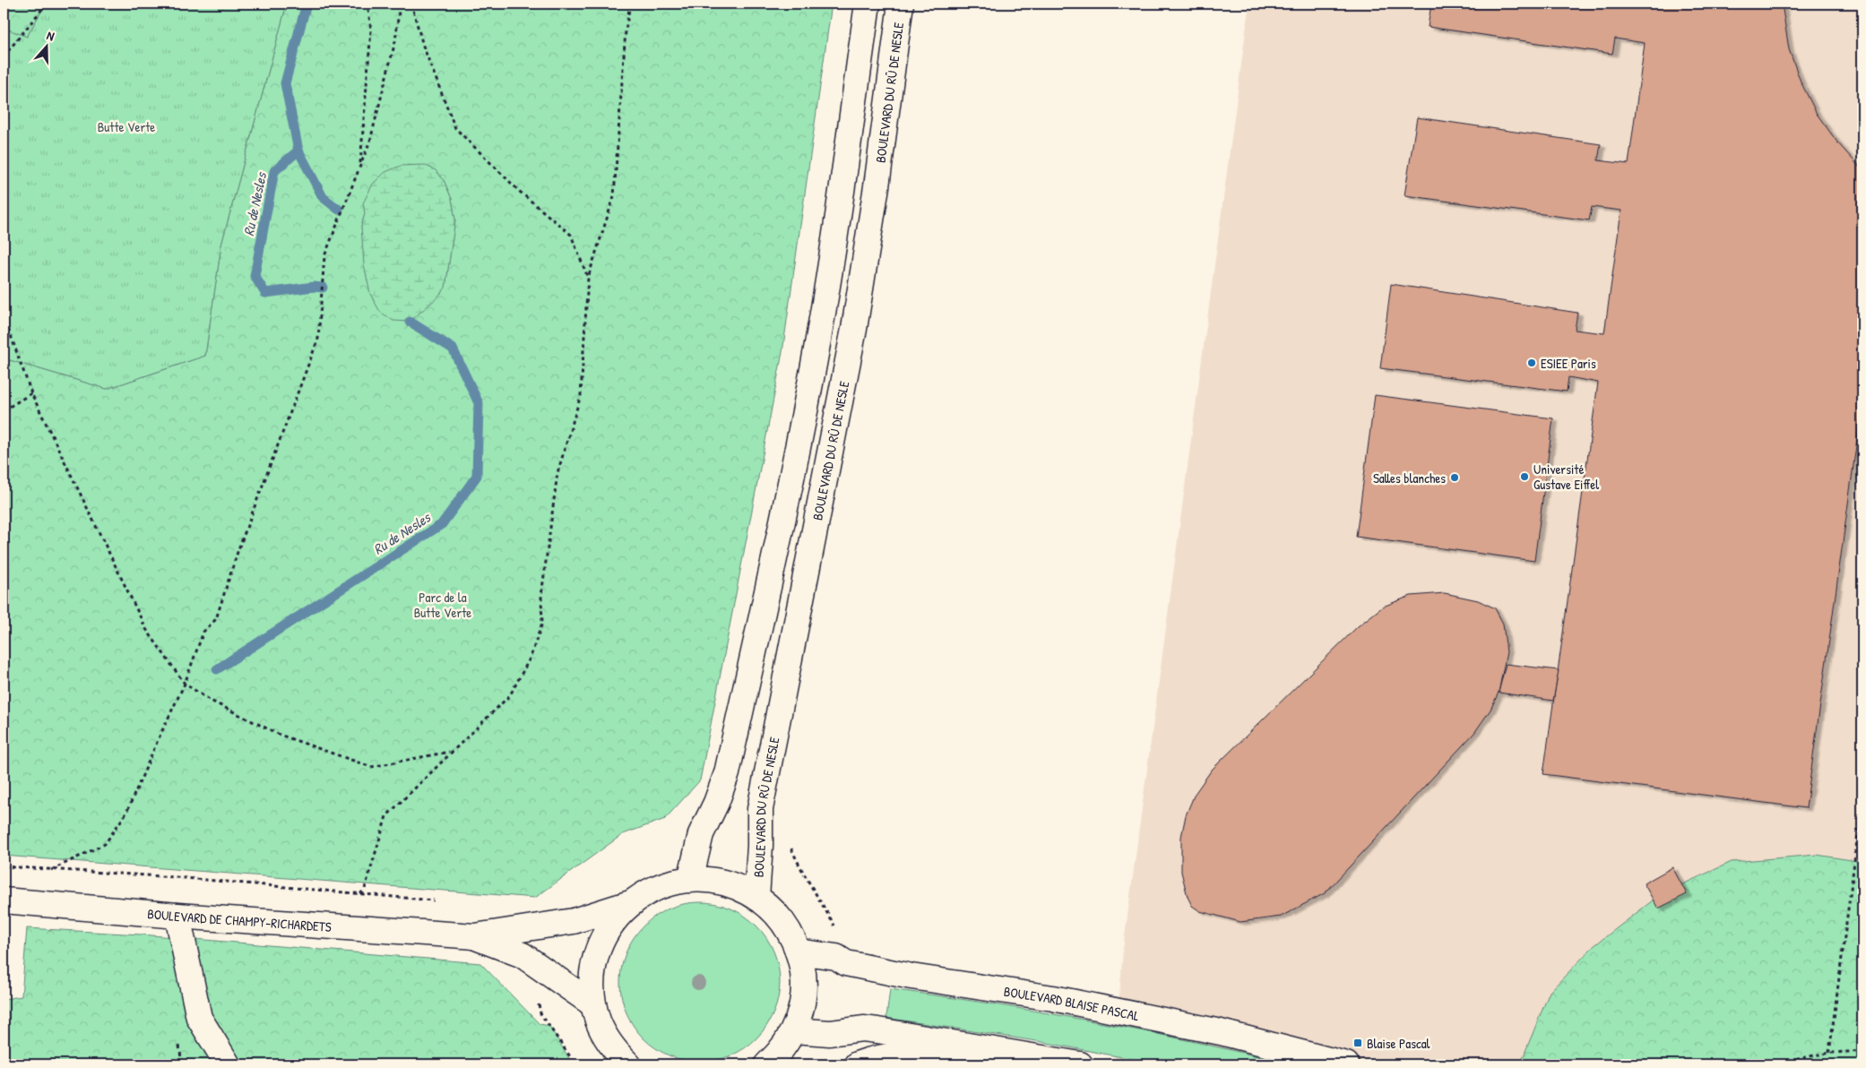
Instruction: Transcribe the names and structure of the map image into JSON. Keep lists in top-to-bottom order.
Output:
{
  "streets": {
    "main road": ["BOULEVARD DU RÛ DE NESLE", "BOULEVARD DE CHAMPY-RICHARDETS", "BOULEVARD BLAISE PASCAL"]
  },
  "crossings": [
    ["BOULEVARD DU RÛ DE NESLE", "BOULEVARD DE CHAMPY-RICHARDETS"],
    ["BOULEVARD DU RÛ DE NESLE", "BOULEVARD BLAISE PASCAL"]
  ],
  "water": ["Ru de Nesles"],
  "parks": ["Butte Verte", "Parc de la Butte Verte"],
  "places": {
    "other": ["ESIEE Paris", "Université Gustave Eiffel", "Salles blanches"],
    "transit": ["Blaise Pascal"]
  },
  "north": "top"
}
